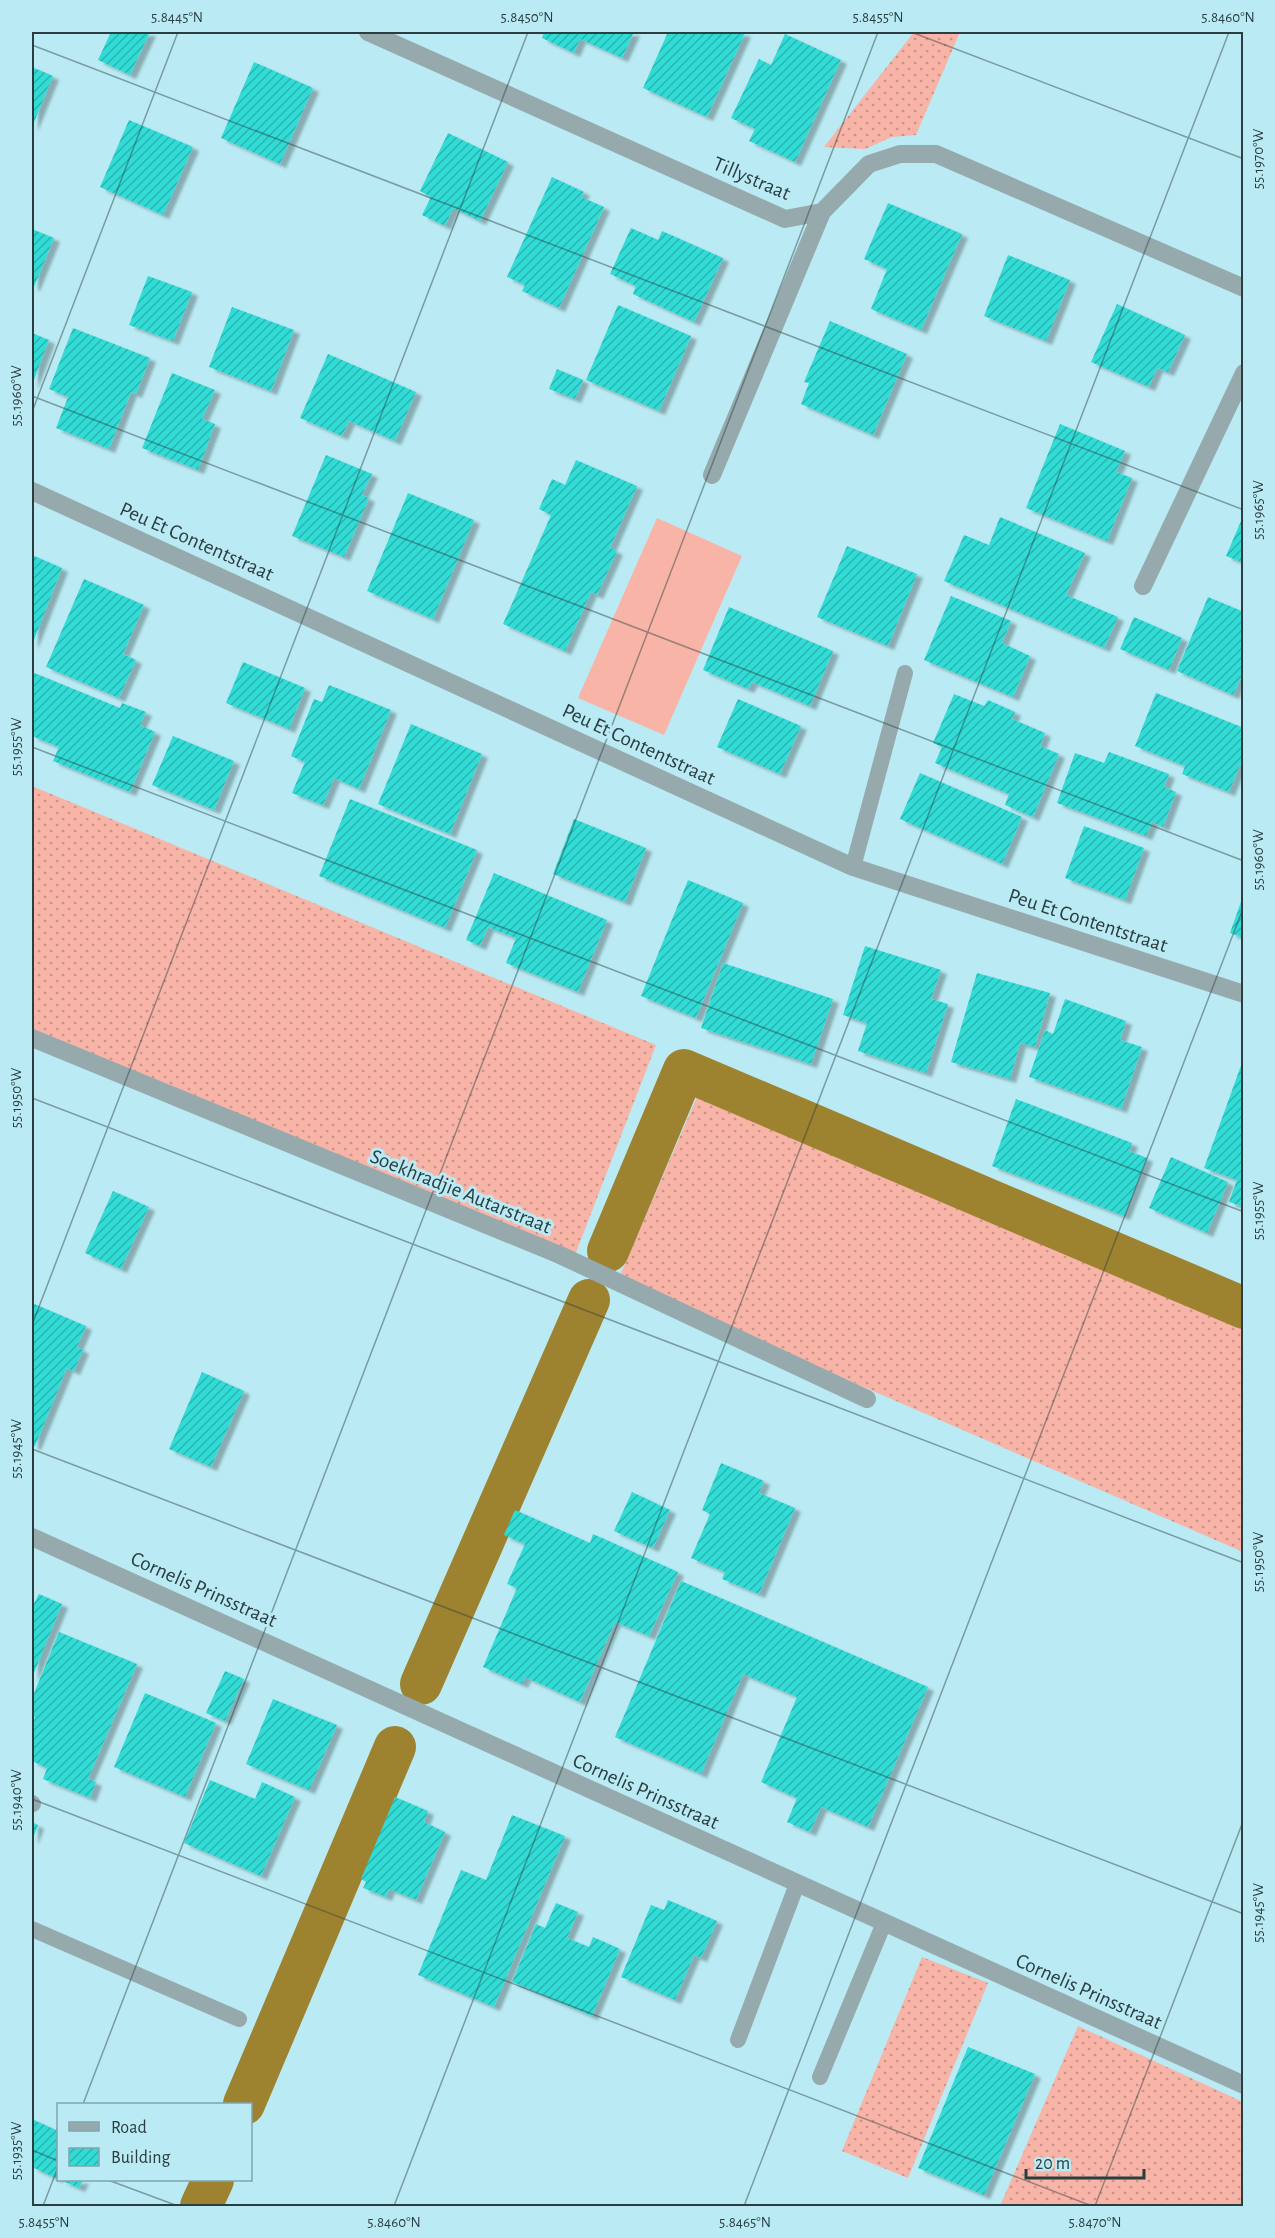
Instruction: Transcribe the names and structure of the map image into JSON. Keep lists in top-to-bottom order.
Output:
{
  "streets": {
    "street": [
      "Tillystraat",
      "Peu Et Contentstraat",
      "Soekhradjie Autarstraat",
      "Cornelis Prinsstraat"
    ]
  },
  "legend": ["Road", "Building"],
  "scale_bar": "20 m",
  "coordinates": [
    "5.8445°N",
    "5.8450°N",
    "5.8455°N",
    "5.8460°N",
    "55.1970°W",
    "55.1960°W",
    "55.1965°W",
    "55.1955°W",
    "55.1950°W",
    "55.1945°W",
    "55.1940°W",
    "55.1935°W",
    "5.8465°N",
    "5.8470°N"
  ]
}
